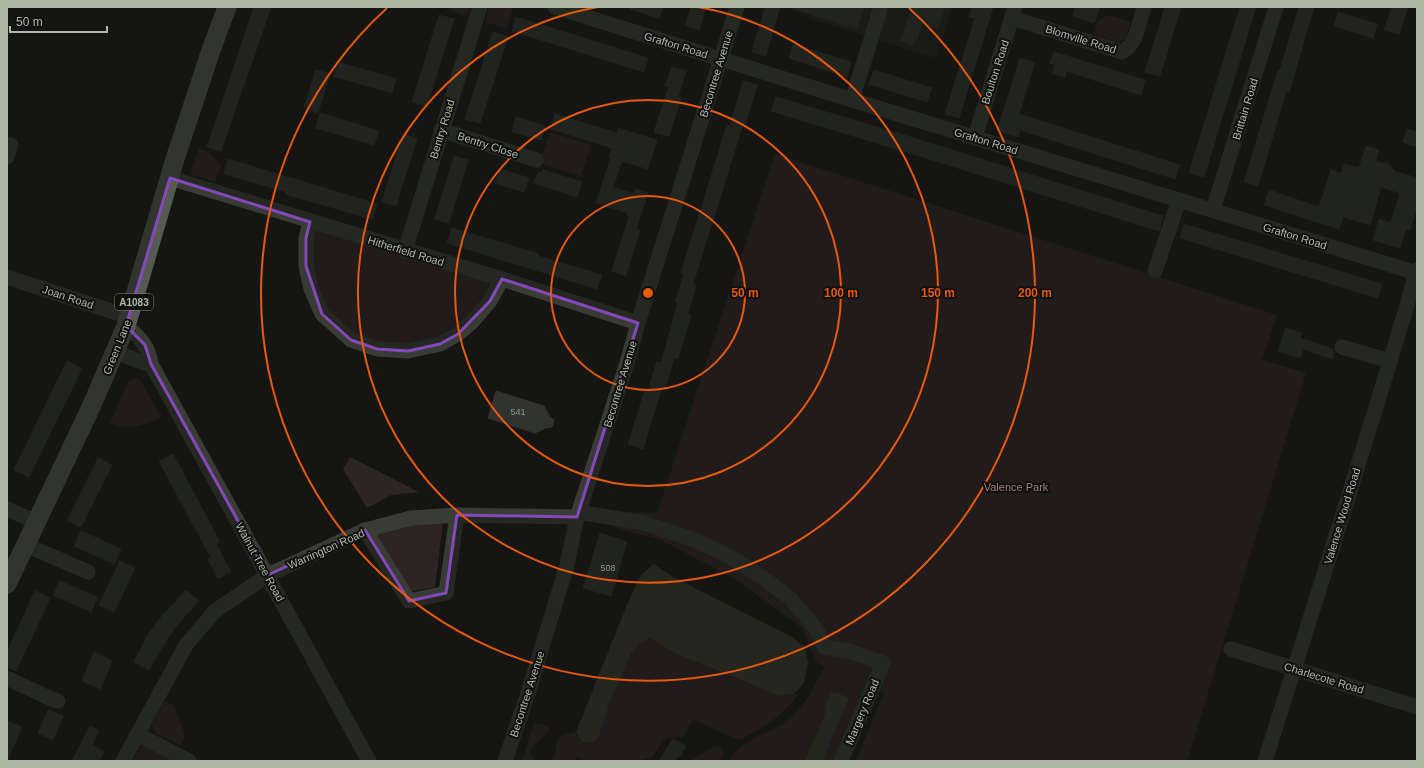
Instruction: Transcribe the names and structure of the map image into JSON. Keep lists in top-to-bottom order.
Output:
{
  "streets": {
    "main road": ["A1083", "Green Lane"],
    "street": [
      "Blomville Road",
      "Grafton Road",
      "Boulton Road",
      "Becontree Avenue",
      "Brittain Road",
      "Bentry Road",
      "Bentry Close",
      "Hitherfield Road",
      "Joan Road",
      "Valence Wood Road",
      "Warrington Road",
      "Walnut Tree Road",
      "Charlecote Road",
      "Margery Road"
    ]
  },
  "crossings": [
    ["Blomville Road", "Boulton Road"],
    ["Grafton Road", "Boulton Road"],
    ["Grafton Road", "Becontree Avenue"],
    ["Grafton Road", "Brittain Road"],
    ["Grafton Road", "Valence Wood Road"],
    ["Becontree Avenue", "Hitherfield Road"],
    ["Becontree Avenue", "Warrington Road"],
    ["Bentry Road", "Bentry Close"],
    ["Bentry Road", "Hitherfield Road"],
    ["Hitherfield Road", "Green Lane"],
    ["Joan Road", "Green Lane"],
    ["Joan Road", "Walnut Tree Road"],
    ["Green Lane", "Walnut Tree Road"],
    ["Valence Wood Road", "Charlecote Road"],
    ["Warrington Road", "Walnut Tree Road"],
    ["Warrington Road", "Margery Road"]
  ],
  "parks": ["Valence Park"],
  "house_numbers": ["541", "508"],
  "scale_bar": "50 m",
  "rings": [
    "50 m",
    "100 m",
    "150 m",
    "200 m"
  ]
}
